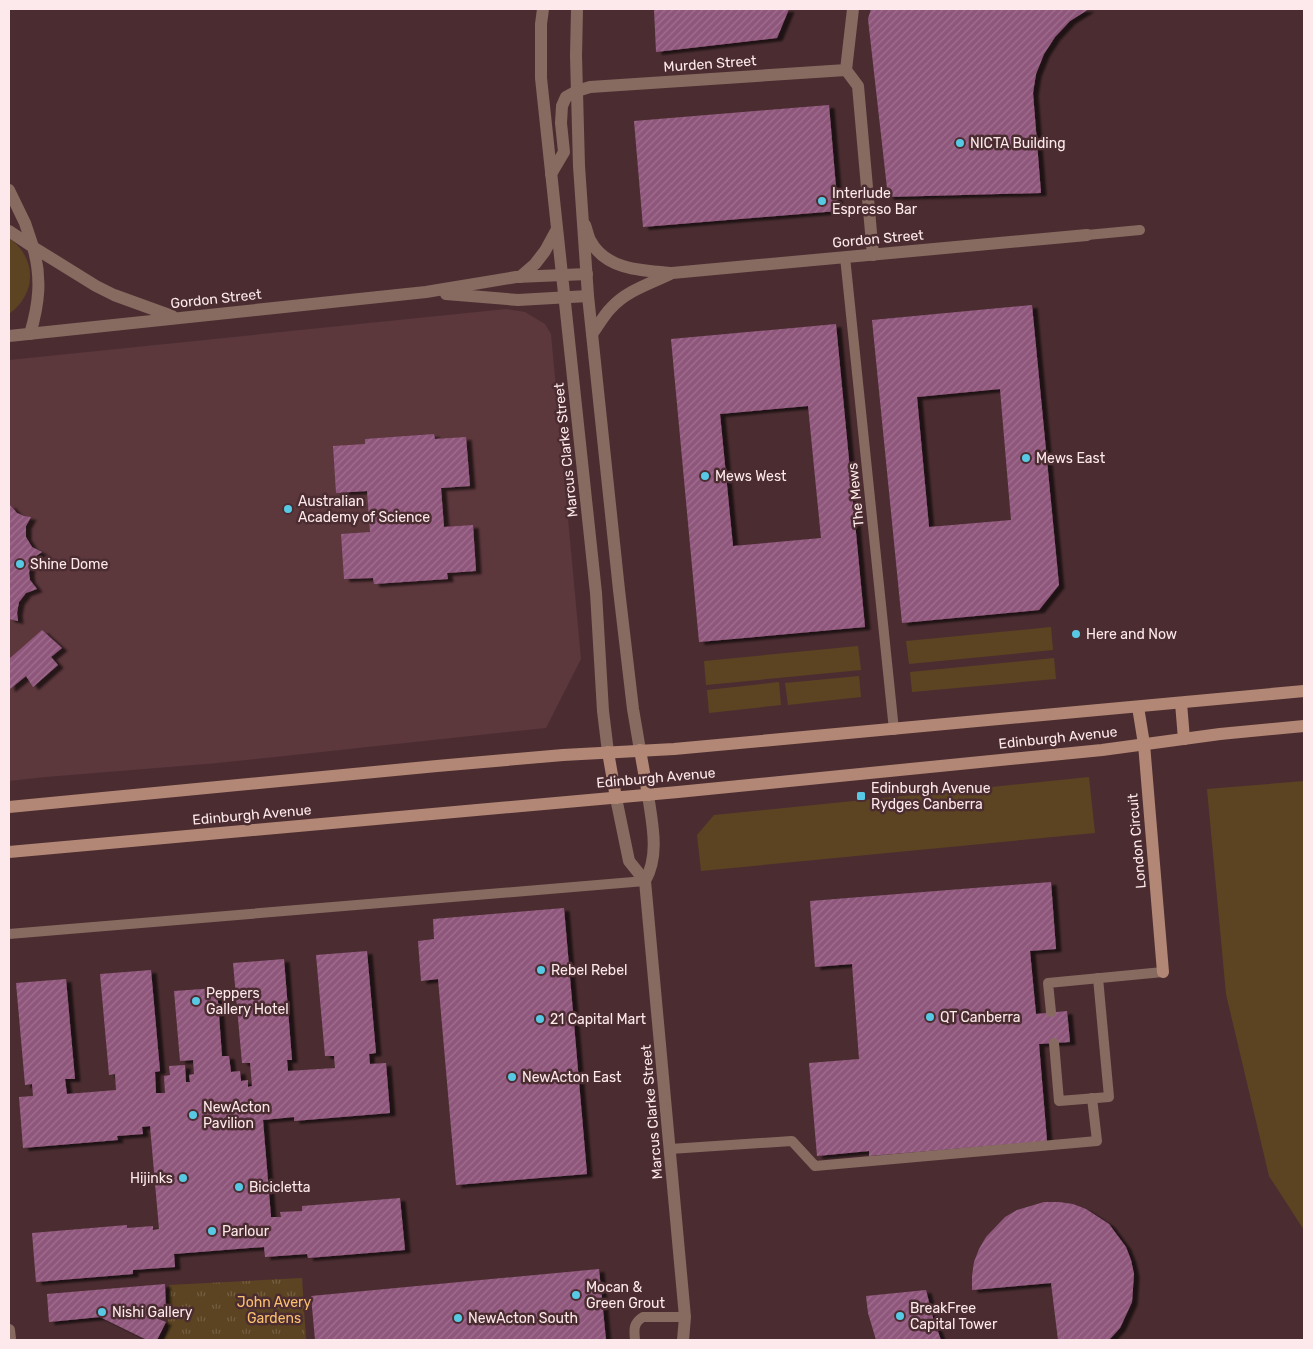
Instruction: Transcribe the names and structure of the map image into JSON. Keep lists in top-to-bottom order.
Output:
{
  "streets": {
    "main road": ["Marcus Clarke Street", "Edinburgh Avenue", "London Circuit"],
    "street": ["Murden Street", "Gordon Street"],
    "lane": ["The Mews"]
  },
  "crossings": [
    ["Murden Street", "Marcus Clarke Street"],
    ["Gordon Street", "Marcus Clarke Street"],
    ["Gordon Street", "The Mews"],
    ["Marcus Clarke Street", "Edinburgh Avenue"],
    ["The Mews", "Edinburgh Avenue"],
    ["Edinburgh Avenue", "London Circuit"]
  ],
  "parks": ["John Avery Gardens"],
  "places": {
    "other": [
      "NICTA Building",
      "Interlude Espresso Bar",
      "Mews East",
      "Mews West",
      "Australian Academy of Science",
      "Shine Dome",
      "Here and Now",
      "Rebel Rebel",
      "Peppers Gallery Hotel",
      "QT Canberra",
      "21 Capital Mart",
      "NewActon East",
      "NewActon Pavilion",
      "Hijinks",
      "Bicicletta",
      "Parlour",
      "Mocan & Green Grout",
      "Nishi Gallery",
      "BreakFree Capital Tower",
      "NewActon South"
    ],
    "transit": ["Edinburgh Avenue Rydges Canberra"]
  }
}
